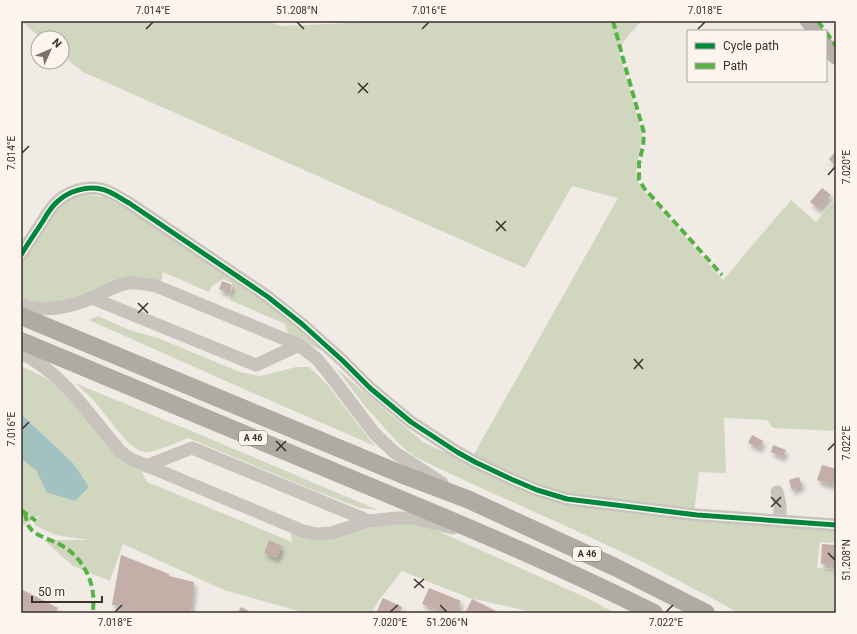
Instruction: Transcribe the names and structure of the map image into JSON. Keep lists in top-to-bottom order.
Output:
{
  "streets": {
    "highway": ["A 46"]
  },
  "legend": ["Cycle path", "Path"],
  "scale_bar": "50 m",
  "north": "top right",
  "coordinates": [
    "7.014°E",
    "51.208°N",
    "7.016°E",
    "7.018°E",
    "7.020°E",
    "7.022°E",
    "51.206°N"
  ]
}
